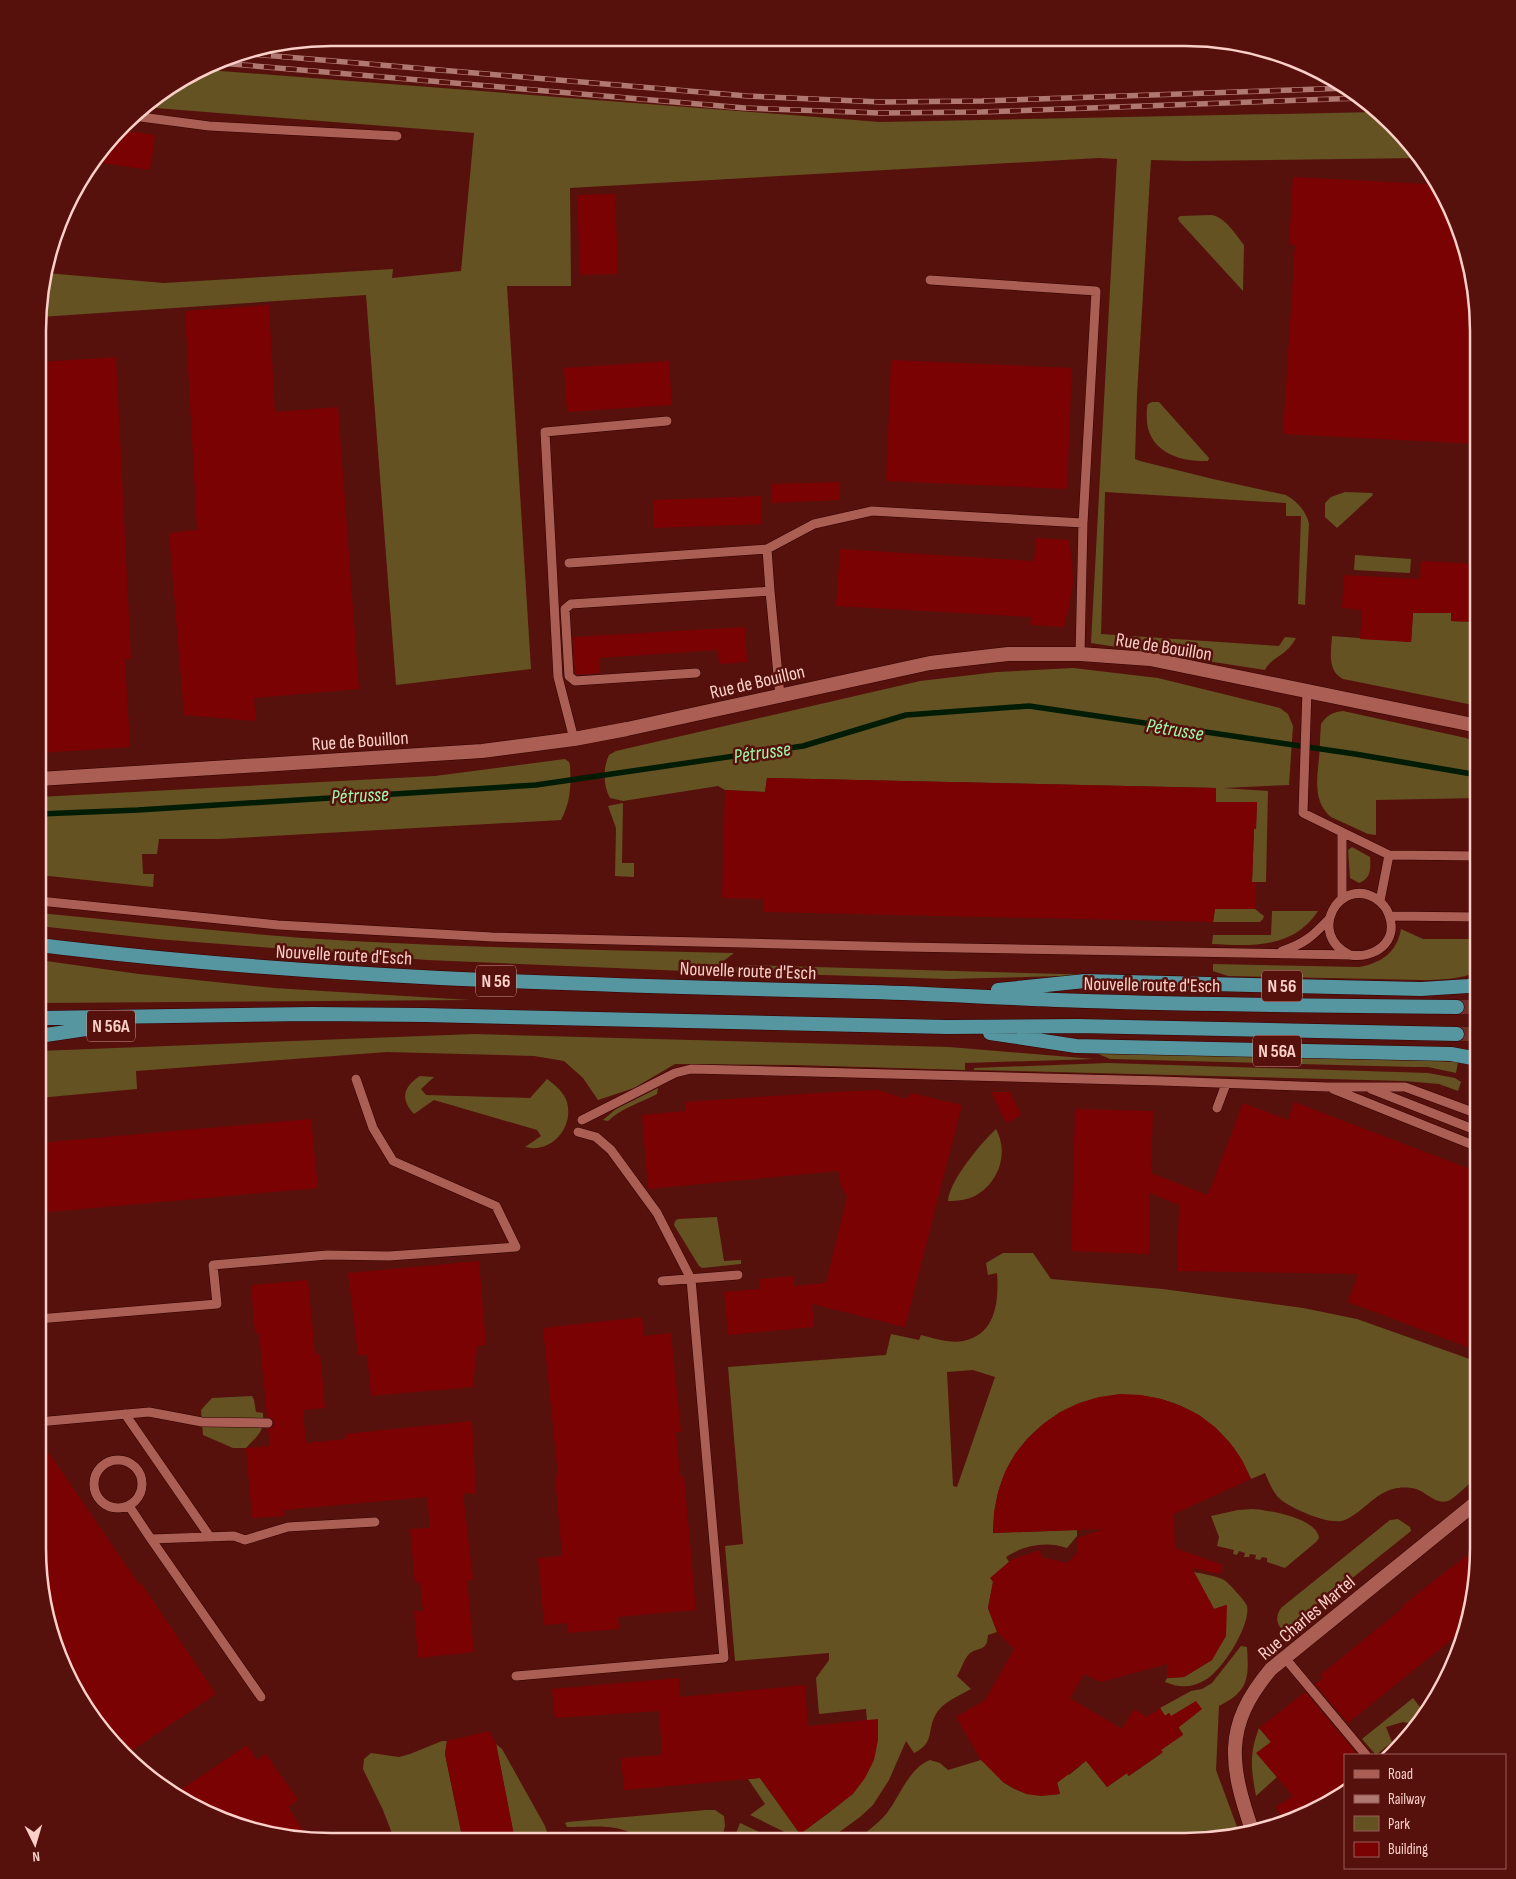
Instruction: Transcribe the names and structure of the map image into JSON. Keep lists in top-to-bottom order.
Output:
{
  "streets": {
    "highway": ["Nouvelle route d'Esch", "N 56", "N 56A"],
    "street": ["Rue de Bouillon", "Rue Charles Martel"]
  },
  "crossings": [
    ["Nouvelle route d'Esch", "N 56"],
    ["N 56", "N 56A"]
  ],
  "water": ["Pétrusse"],
  "legend": [
    "Road",
    "Railway",
    "Park",
    "Building"
  ],
  "north": "bottom"
}
